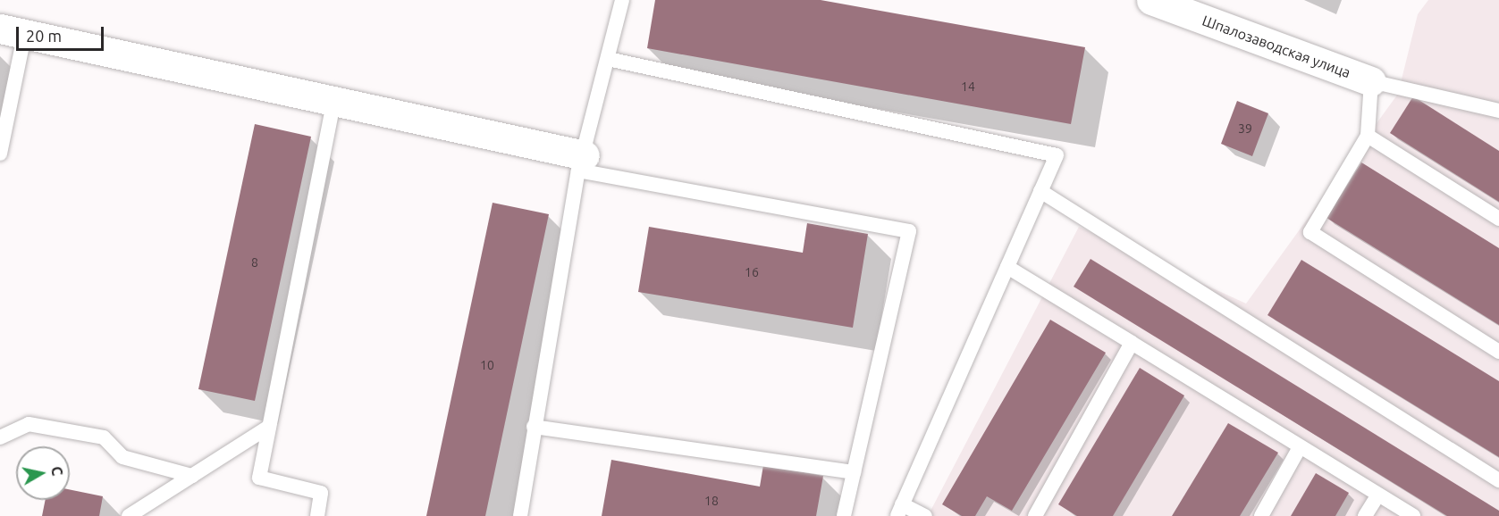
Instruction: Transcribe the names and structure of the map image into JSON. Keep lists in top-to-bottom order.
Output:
{
  "streets": {
    "street": ["Шпалозаводская улица"]
  },
  "house_numbers": [
    "14",
    "39",
    "8",
    "16",
    "10",
    "18"
  ],
  "scale_bar": "20 m",
  "north": "right"
}
